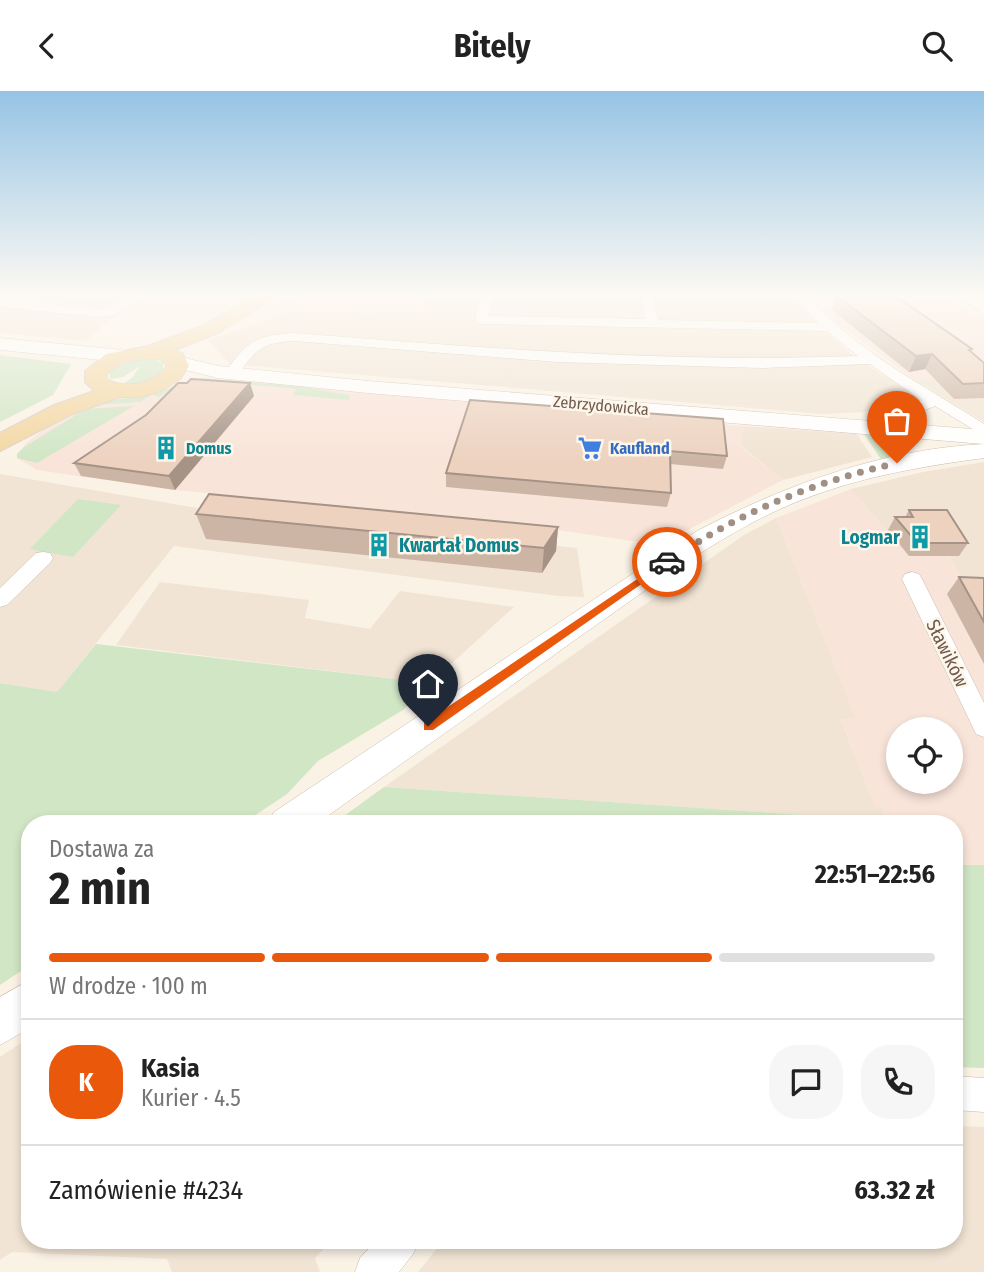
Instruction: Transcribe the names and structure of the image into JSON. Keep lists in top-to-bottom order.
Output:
{
  "streets": {
    "street": ["Zebrzydowicka", "Sławików"]
  },
  "places": {
    "building": ["Domus", "Logmar", "Kwartał Domus"],
    "supermarket": ["Kaufland"]
  },
  "page": {
    "header": "Bitely",
    "heading": ["2 min", "Dostawa za", "22:51–22:56"],
    "panel": [
      "Kasia",
      "Kurier · 4.5",
      "Zamówienie #4234",
      "63.32 zł"
    ],
    "bar": "W drodze · 100 m",
    "round": "K"
  }
}
